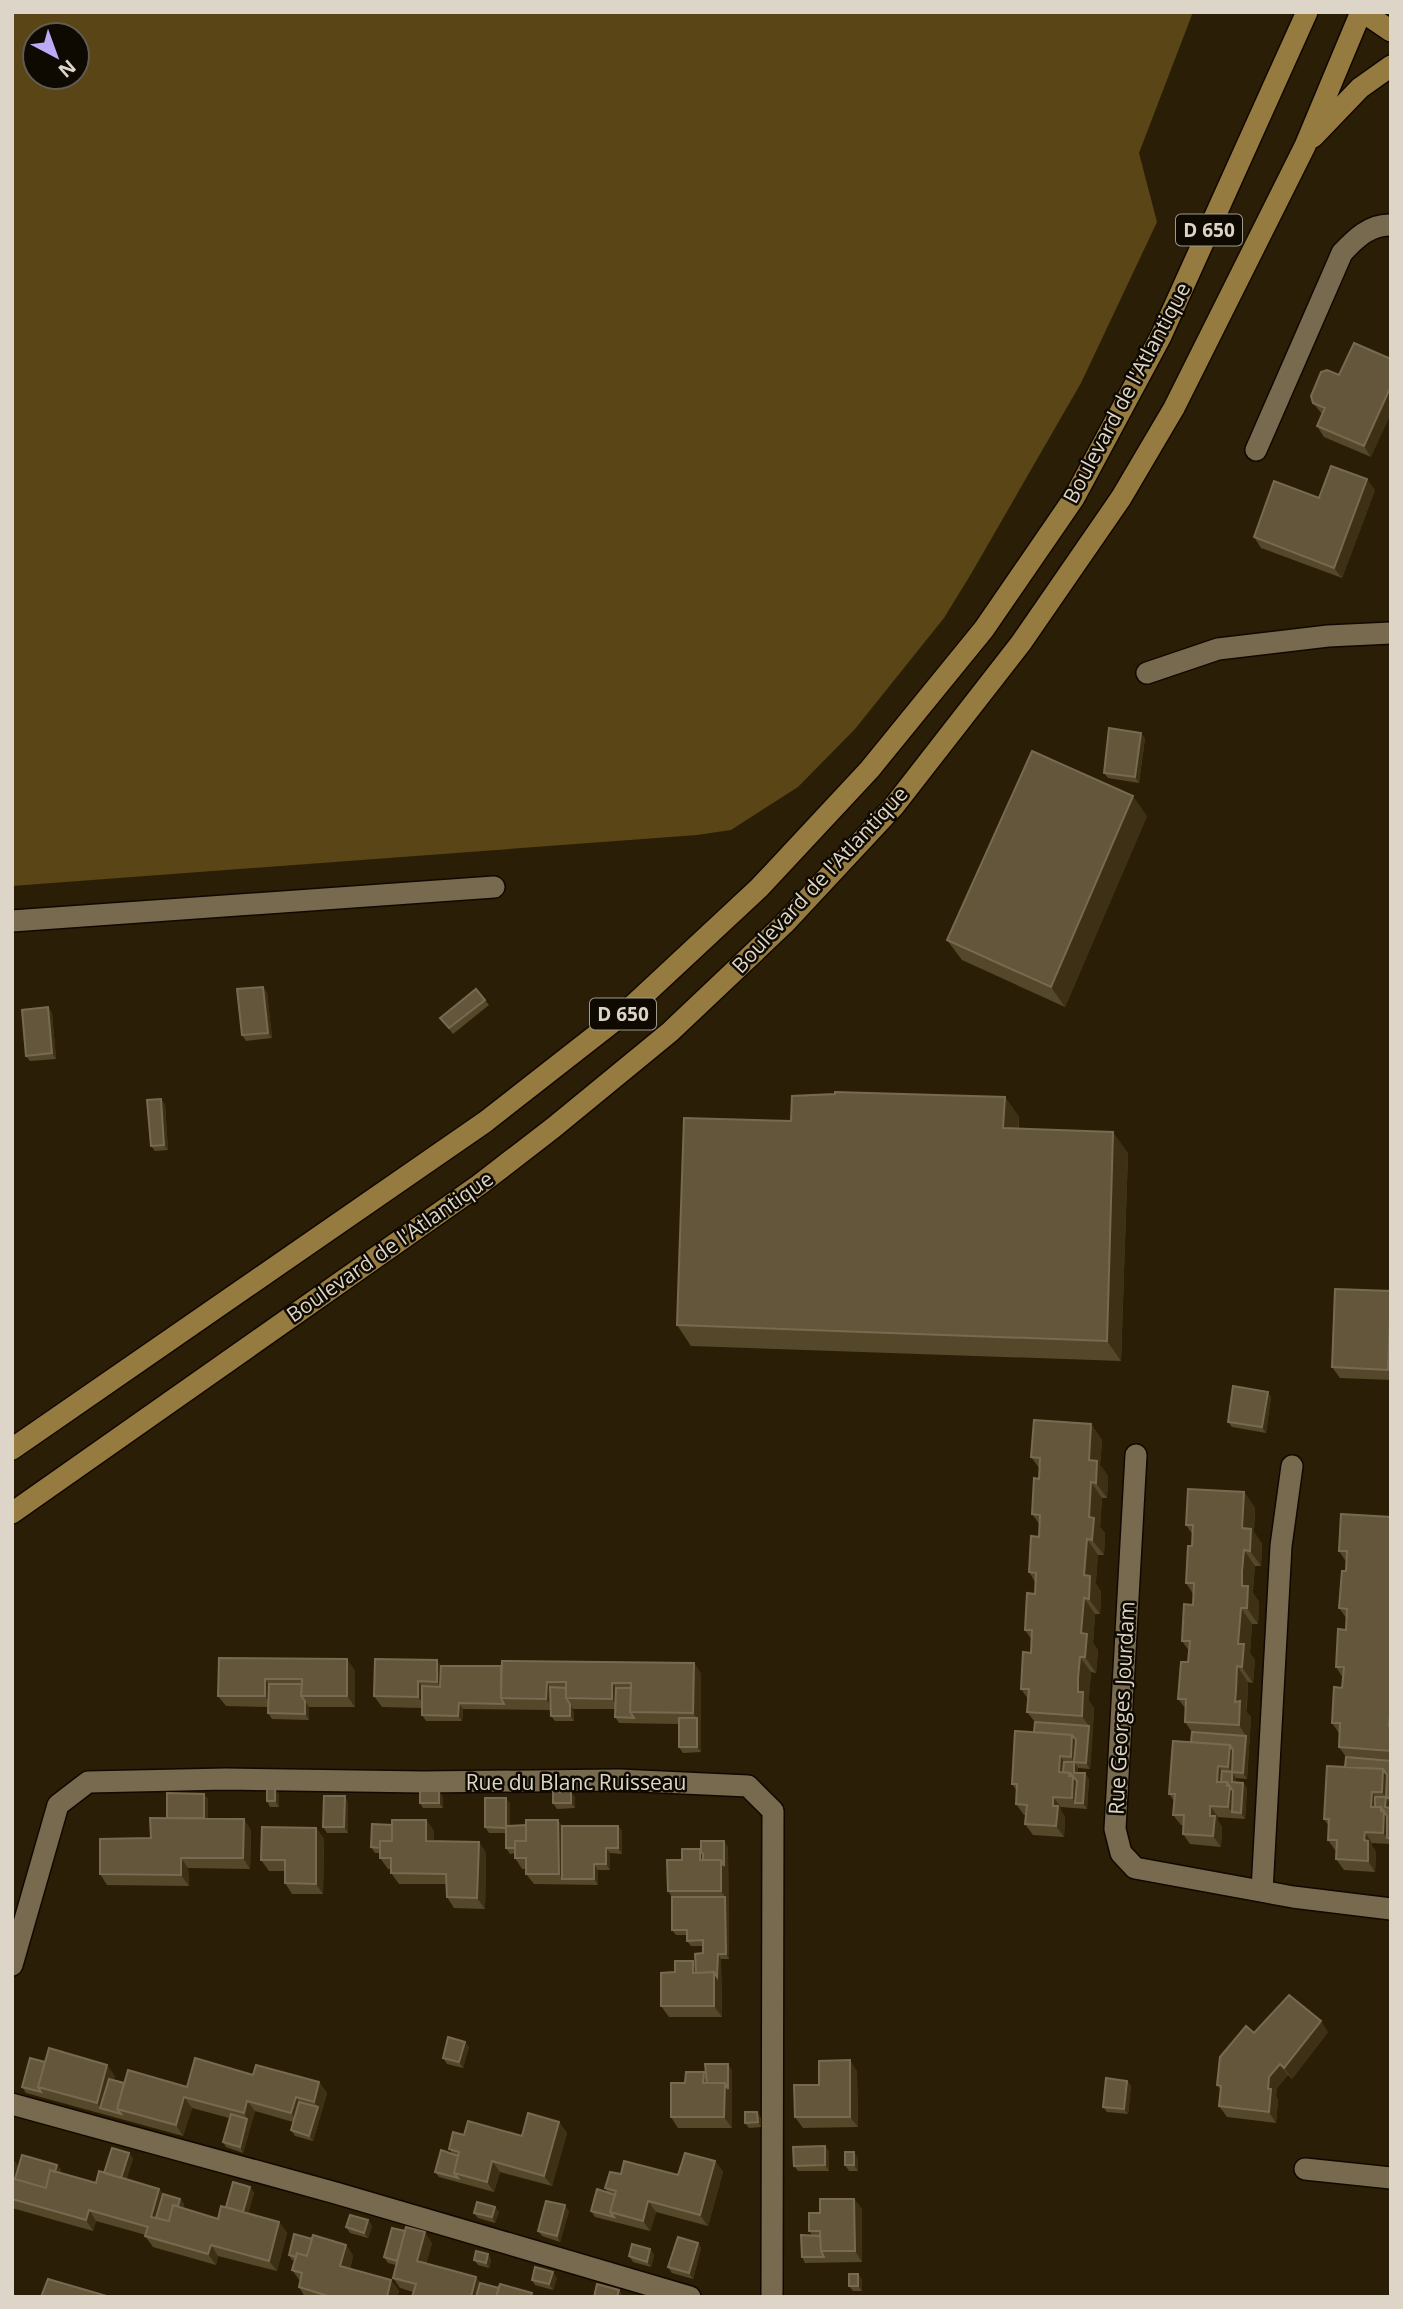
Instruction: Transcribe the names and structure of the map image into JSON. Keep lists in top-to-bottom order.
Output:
{
  "streets": {
    "main road": ["D 650", "Boulevard de l'Atlantique"],
    "street": ["Rue Georges Jourdam", "Rue du Blanc Ruisseau"]
  },
  "north": "bottom right"
}
